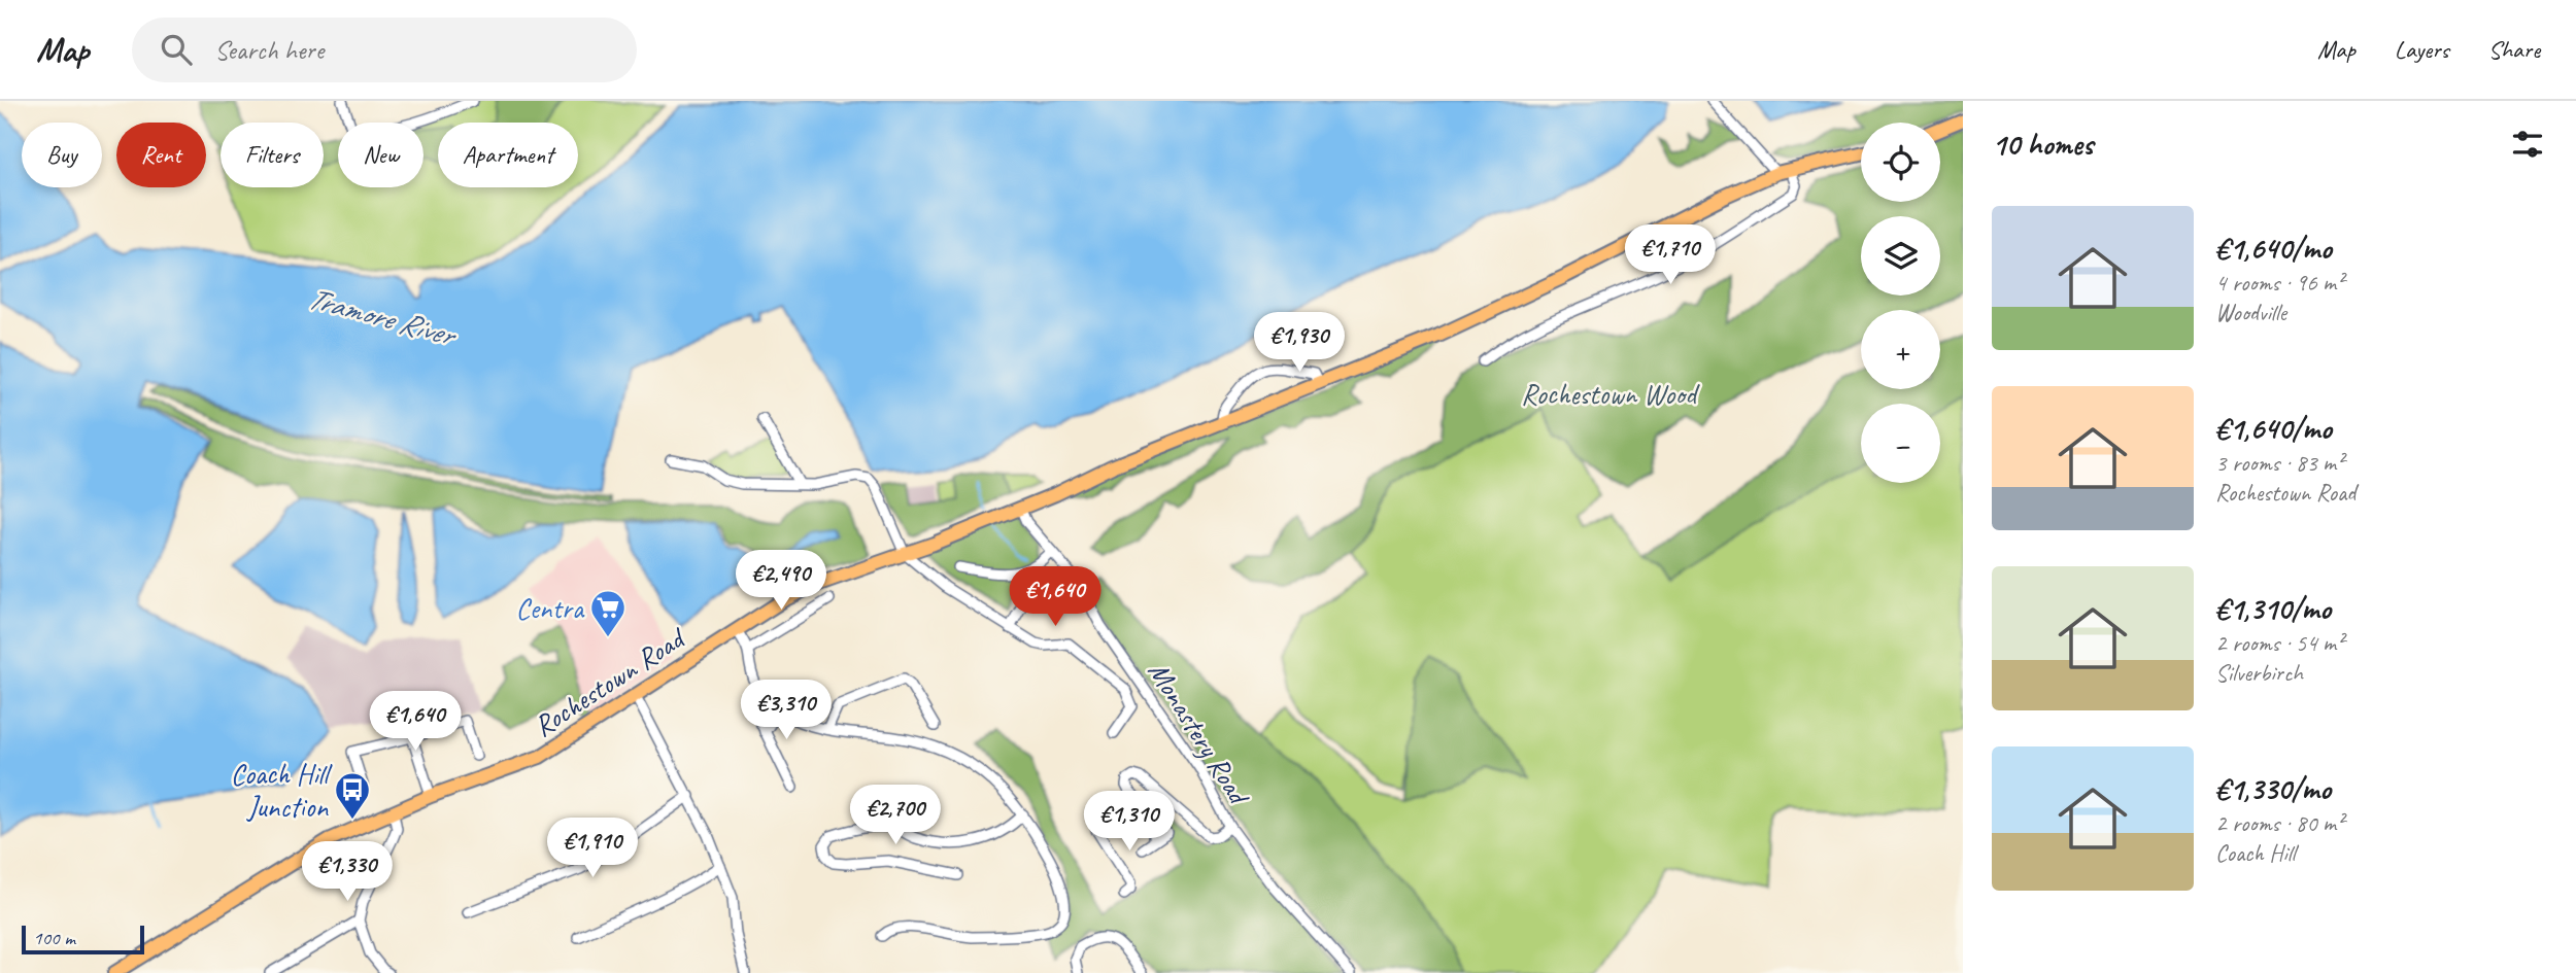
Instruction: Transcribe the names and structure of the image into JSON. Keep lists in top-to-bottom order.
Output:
{
  "streets": {
    "main road": ["Rochestown Road"],
    "street": ["Monastery Road"]
  },
  "crossings": [
    ["Rochestown Road", "Monastery Road"]
  ],
  "water": ["Tramore River"],
  "parks": ["Rochestown Wood"],
  "places": {
    "supermarket": ["Centra"],
    "bus stop": ["Coach Hill Junction"]
  },
  "scale_bar": "100 m",
  "page": {
    "header": "Map",
    "search": "Search here",
    "nav": ["Map", "Layers", "Share"],
    "heading": "10 homes",
    "map_buttons": ["+", "−"],
    "chip": [
      "Buy",
      "Rent",
      "Filters",
      "New",
      "Apartment"
    ],
    "list": [
      {
        "name": "€1,640/mo",
        "note": "4 rooms · 96 m² · Woodville"
      },
      {
        "name": "€1,640/mo",
        "note": "3 rooms · 83 m² · Rochestown Road"
      },
      {
        "name": "€1,310/mo",
        "note": "2 rooms · 54 m² · Silverbirch"
      },
      {
        "name": "€1,330/mo",
        "note": "2 rooms · 80 m² · Coach Hill"
      }
    ],
    "price": [
      "€1,710",
      "€1,930",
      "€2,490",
      "€1,640",
      "€3,310",
      "€1,640",
      "€2,700",
      "€1,310",
      "€1,910",
      "€1,330"
    ],
    "scale": "100 m"
  }
}
